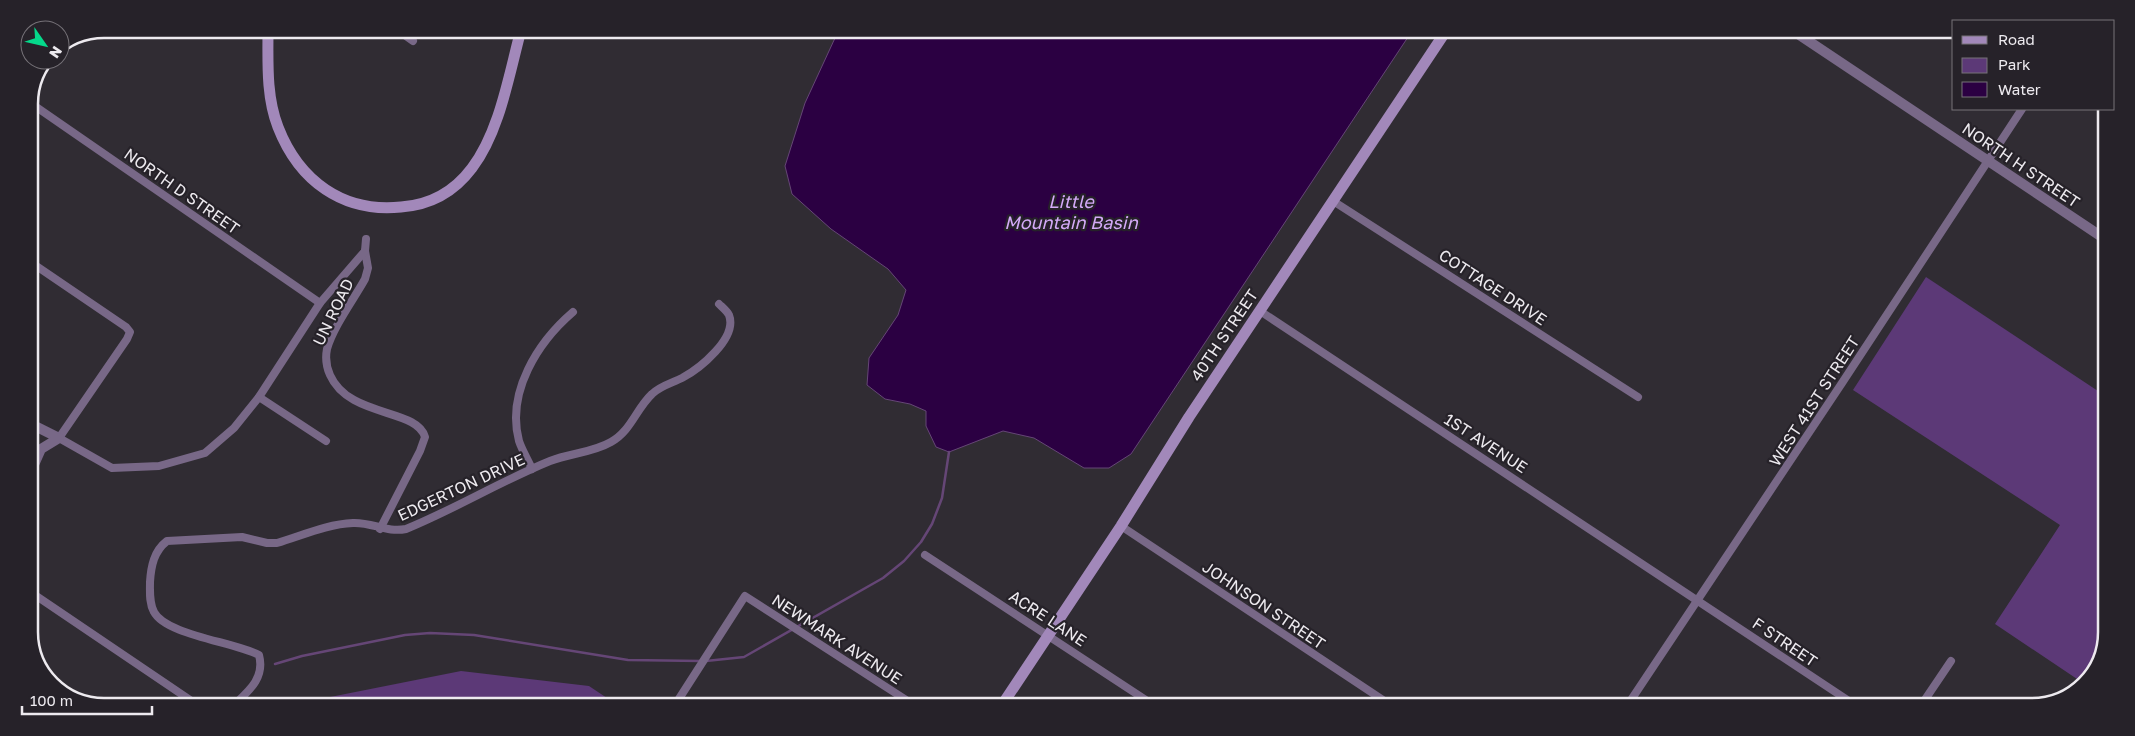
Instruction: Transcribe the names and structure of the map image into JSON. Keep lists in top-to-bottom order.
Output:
{
  "streets": {
    "main road": ["40TH STREET"],
    "street": [
      "NORTH H STREET",
      "NORTH D STREET",
      "COTTAGE DRIVE",
      "UN ROAD",
      "WEST 41ST STREET",
      "1ST AVENUE",
      "EDGERTON DRIVE",
      "JOHNSON STREET",
      "ACRE LANE",
      "NEWMARK AVENUE",
      "F STREET"
    ]
  },
  "crossings": [
    ["NORTH H STREET", "WEST 41ST STREET"],
    ["COTTAGE DRIVE", "40TH STREET"],
    ["UN ROAD", "EDGERTON DRIVE"],
    ["40TH STREET", "1ST AVENUE"],
    ["40TH STREET", "JOHNSON STREET"],
    ["40TH STREET", "ACRE LANE"],
    ["WEST 41ST STREET", "1ST AVENUE"],
    ["WEST 41ST STREET", "F STREET"],
    ["1ST AVENUE", "F STREET"]
  ],
  "water": ["Little Mountain Basin"],
  "legend": ["Road", "Park", "Water"],
  "scale_bar": "100 m",
  "north": "bottom right"
}
